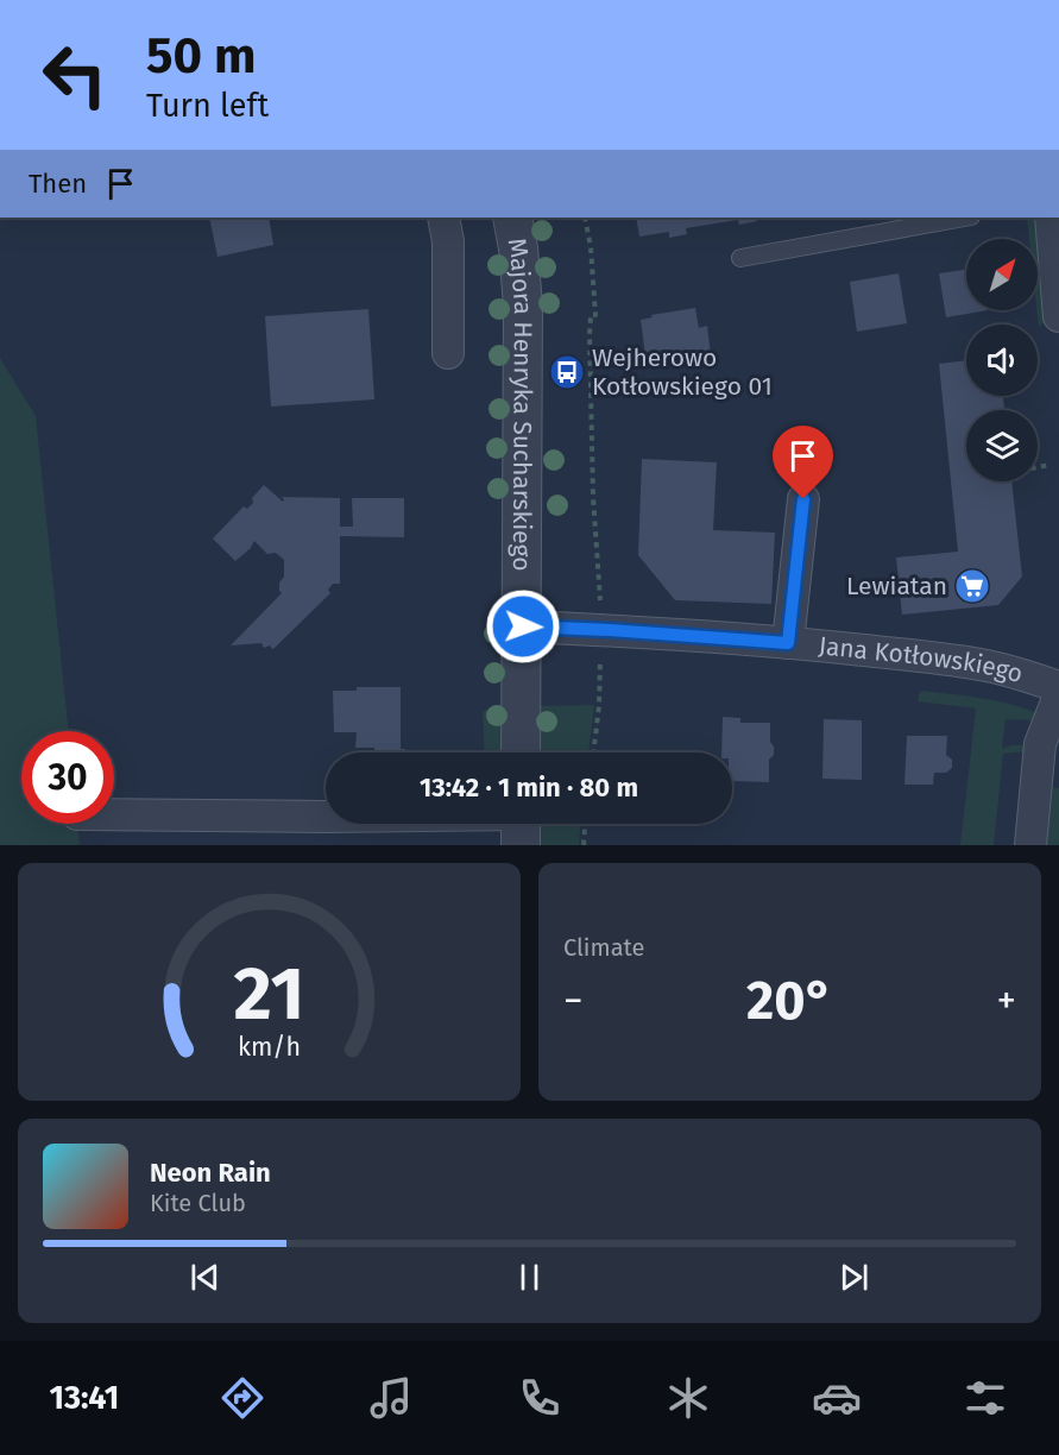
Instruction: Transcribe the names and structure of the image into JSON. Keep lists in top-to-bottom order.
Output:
{
  "streets": {
    "street": ["Majora Henryka Sucharskiego", "Jana Kotłowskiego"]
  },
  "crossings": [
    ["Majora Henryka Sucharskiego", "Jana Kotłowskiego"]
  ],
  "places": {
    "bus stop": ["Wejherowo Kotłowskiego 01"],
    "supermarket": ["Lewiatan"]
  },
  "north": "top right",
  "page": {
    "turn": ["50 m", "Turn left"],
    "then": "Then",
    "limit": "30",
    "trip": "13:42 · 1 min · 80 m",
    "tile": "Climate",
    "heat": ["−", "20°", "+"],
    "song": ["Neon Rain", "Kite Club"],
    "tabs": "13:41",
    "gauge": ["21", "km/h"]
  }
}
